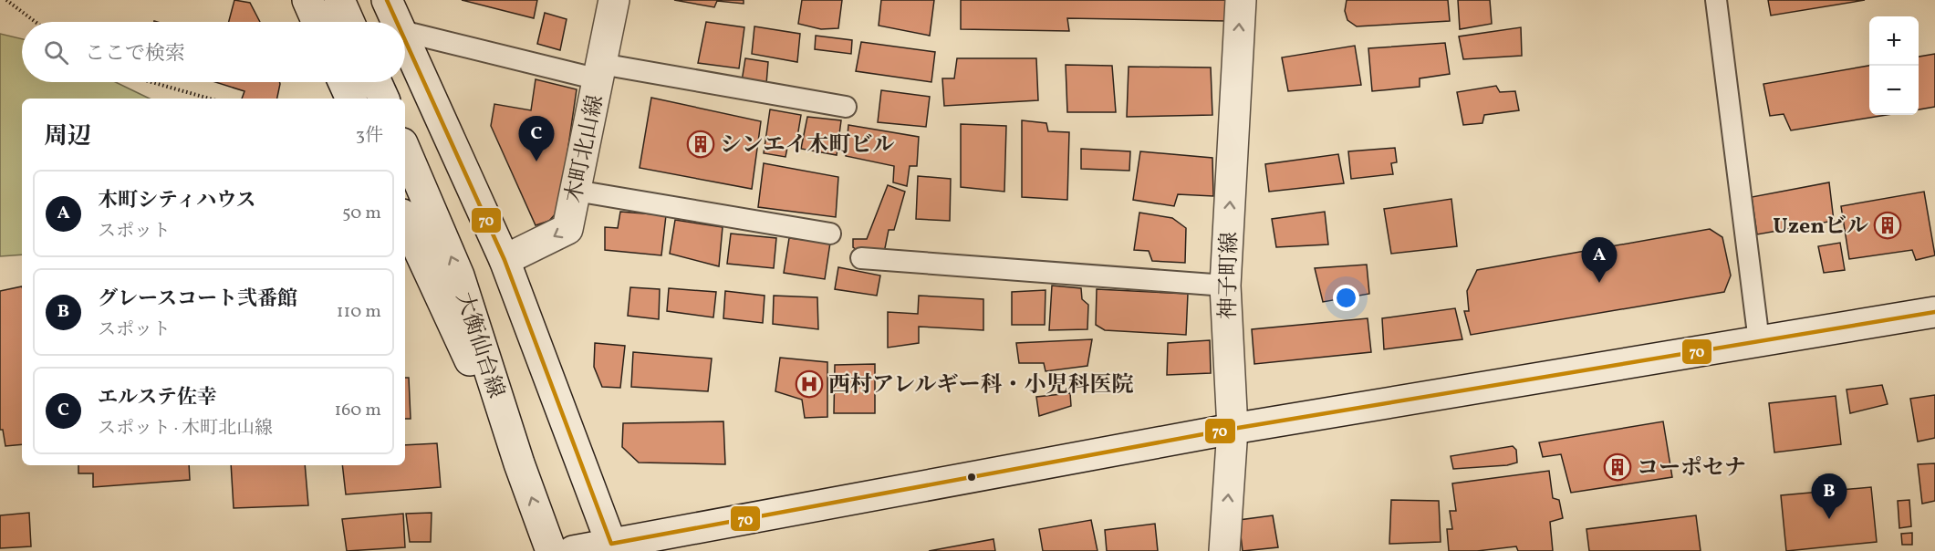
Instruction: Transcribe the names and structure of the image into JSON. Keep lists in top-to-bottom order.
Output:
{
  "streets": {
    "street": ["木町北山線", "神子町線", "大衡仙台線"]
  },
  "one_way": ["神子町線"],
  "places": {
    "building": ["シンエイ木町ビル", "Uzenビル", "コーポセナ"],
    "hospital": ["西村アレルギー科・小児科医院"]
  },
  "lines": ["transit line 70"],
  "page": {
    "map_buttons": ["+", "−"],
    "search": "ここで検索",
    "heading": ["周辺", "3件"],
    "pins": ["C", "A", "B"],
    "list": [
      {
        "mark": "A",
        "name": "木町シティハウス",
        "note": "スポット",
        "value": "50 m"
      },
      {
        "mark": "B",
        "name": "グレースコート弐番館",
        "note": "スポット",
        "value": "110 m"
      },
      {
        "mark": "C",
        "name": "エルステ佐幸",
        "note": "スポット · 木町北山線",
        "value": "160 m"
      }
    ]
  }
}
